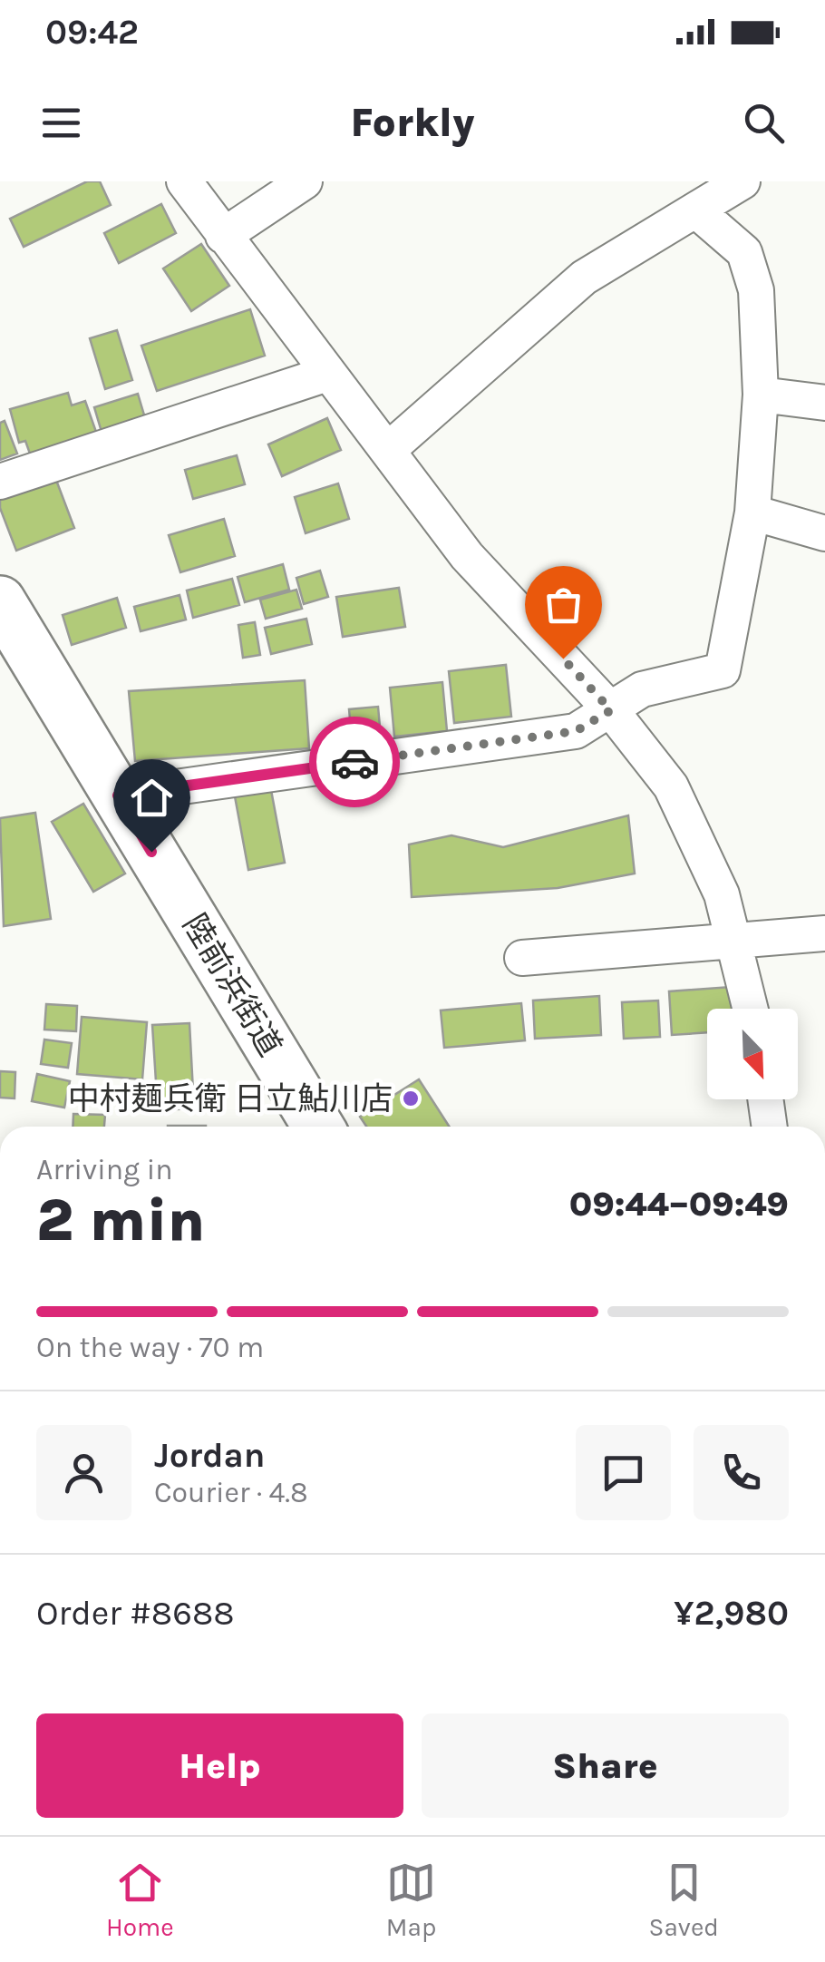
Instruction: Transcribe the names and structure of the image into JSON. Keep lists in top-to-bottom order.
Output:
{
  "streets": {
    "highway": ["陸前浜街道"]
  },
  "places": ["中村麺兵衛 日立鮎川店"],
  "north": "bottom right",
  "page": {
    "status": "09:42",
    "header": "Forkly",
    "heading": ["2 min", "Arriving in", "09:44–09:49"],
    "panel": [
      "Jordan",
      "Courier · 4.8",
      "Order #8688",
      "¥2,980"
    ],
    "bar": "On the way · 70 m",
    "buttons": ["Help", "Share"],
    "tabs": ["Home", "Map", "Saved"]
  }
}
